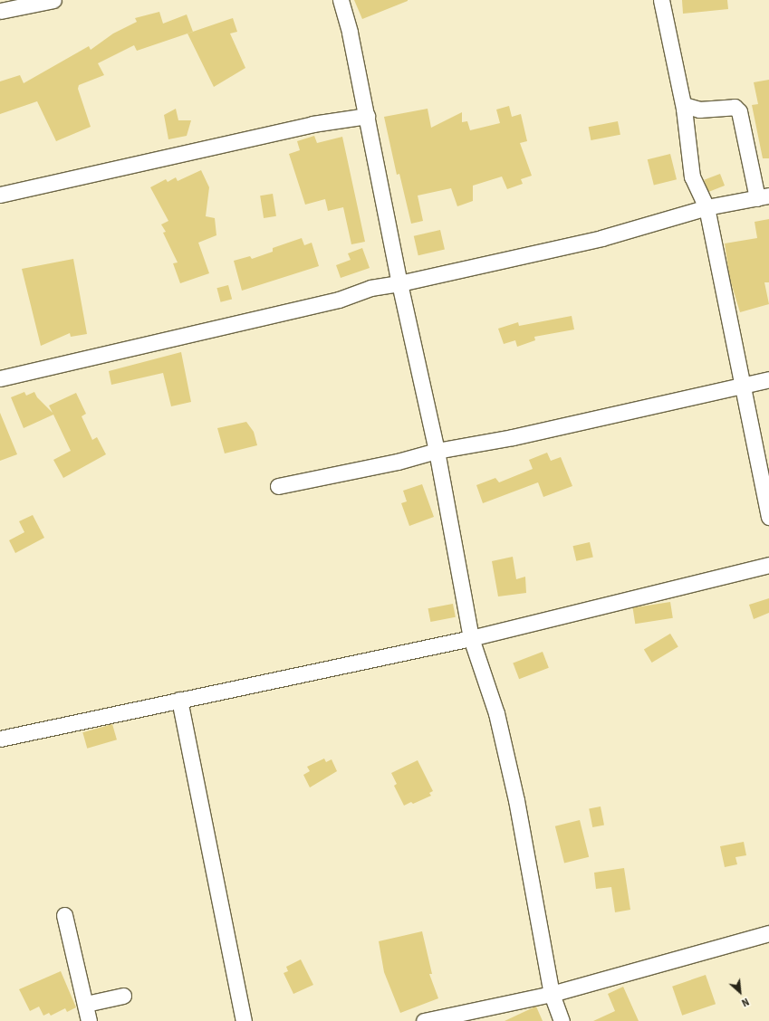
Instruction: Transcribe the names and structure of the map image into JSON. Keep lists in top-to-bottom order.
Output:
{
  "north": "bottom right"
}
